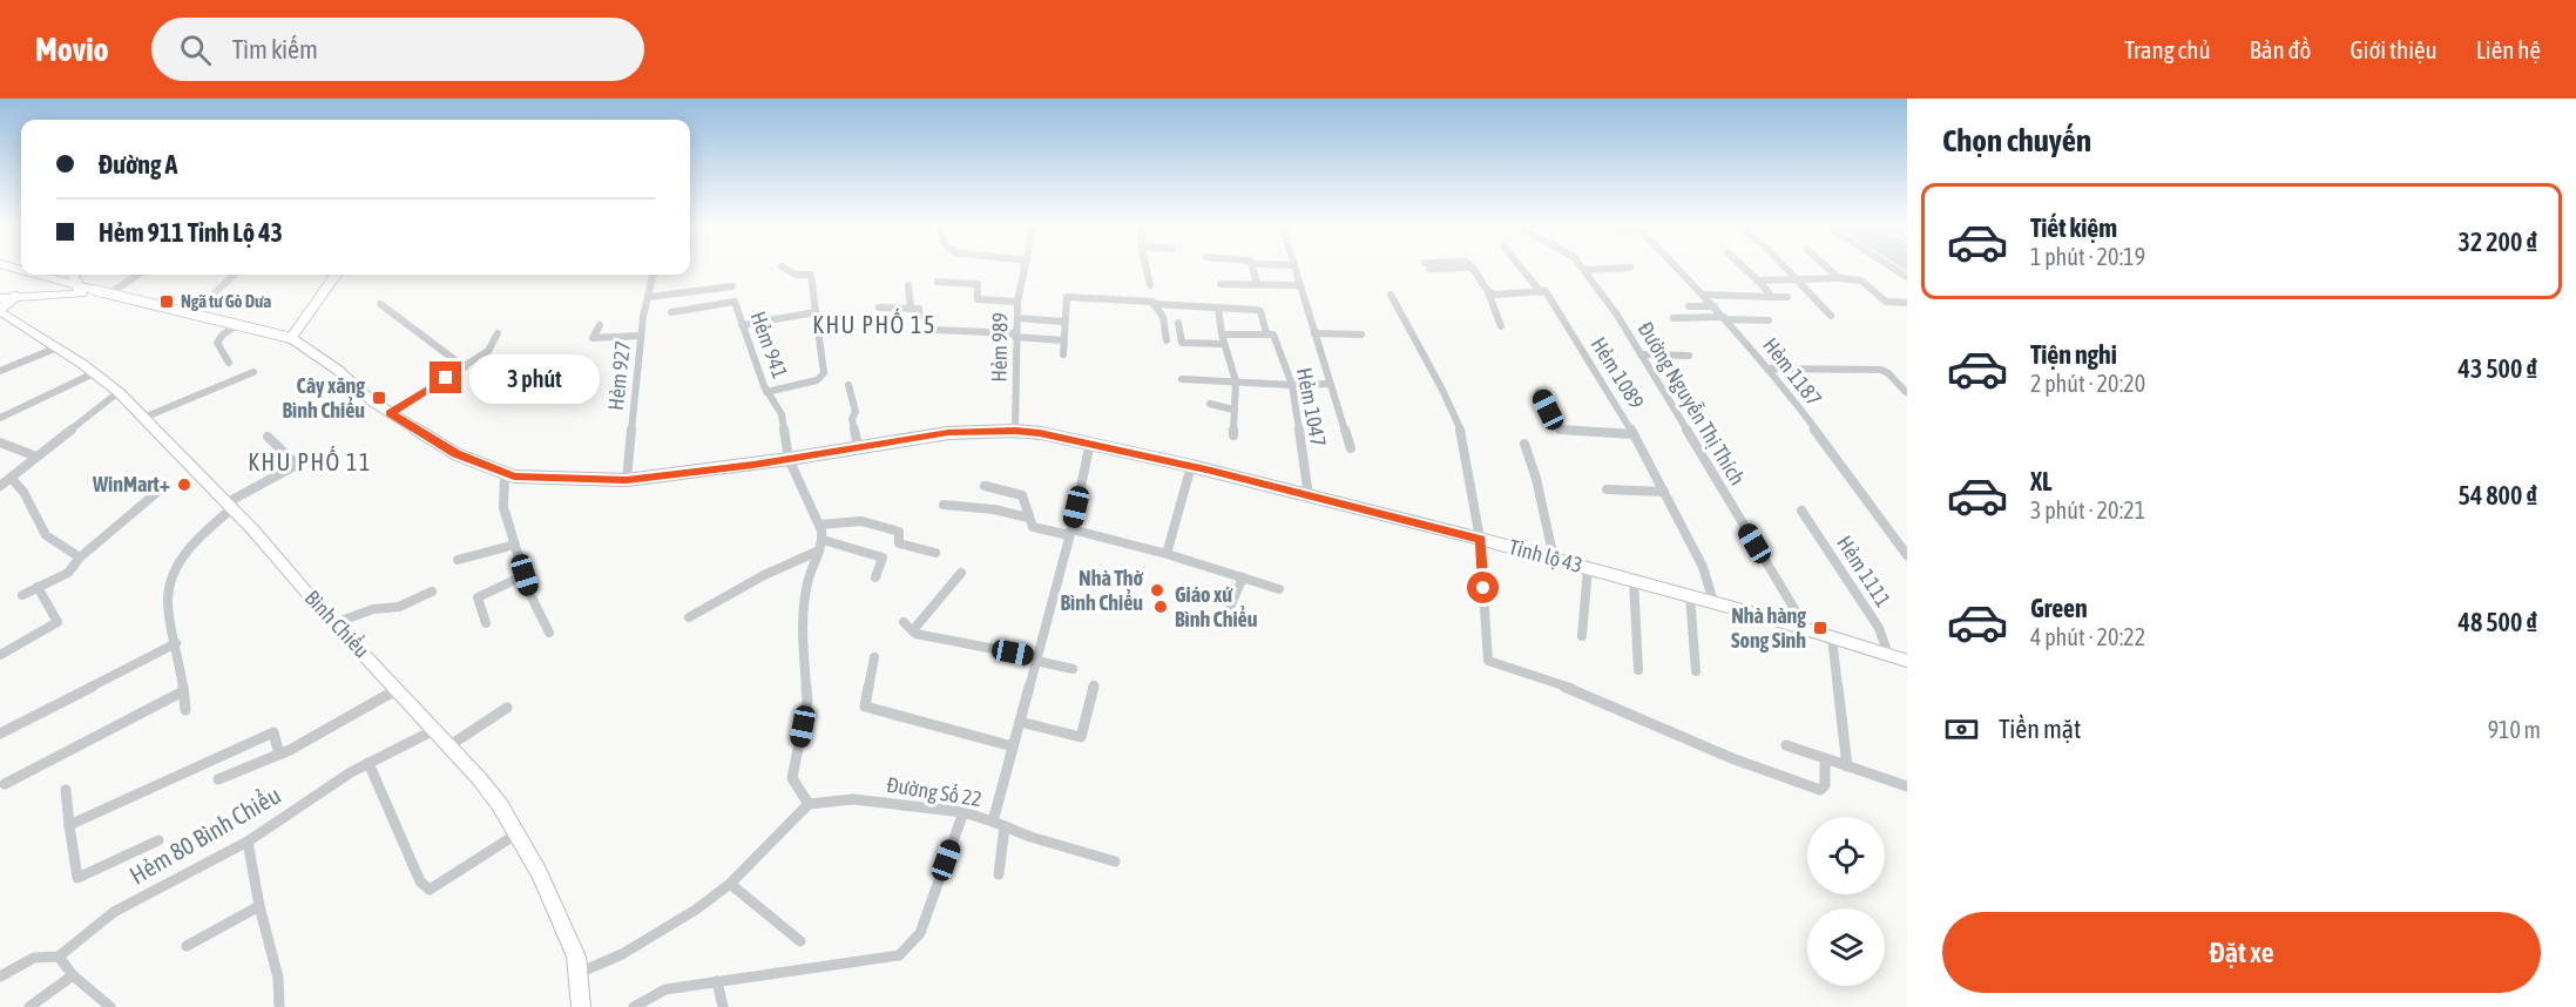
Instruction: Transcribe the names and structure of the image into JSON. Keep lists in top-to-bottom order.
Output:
{
  "streets": {
    "main road": ["Tỉnh lộ 43", "Bình Chiểu"],
    "street": [
      "Hẻm 941",
      "Hẻm 989",
      "Hẻm 1187",
      "Hẻm 1089",
      "Hẻm 927",
      "Đường Nguyễn Thị Thích",
      "Hẻm 1047",
      "Hẻm 1111",
      "Đường Số 22",
      "Hẻm 80 Bình Chiểu"
    ]
  },
  "crossings": [
    ["Hẻm 941", "Tỉnh lộ 43"],
    ["Hẻm 989", "Tỉnh lộ 43"],
    ["Hẻm 1089", "Tỉnh lộ 43"],
    ["Hẻm 927", "Tỉnh lộ 43"],
    ["Đường Nguyễn Thị Thích", "Tỉnh lộ 43"],
    ["Hẻm 1047", "Tỉnh lộ 43"],
    ["Tỉnh lộ 43", "Hẻm 1111"],
    ["Tỉnh lộ 43", "Đường Số 22"],
    ["Bình Chiểu", "Hẻm 80 Bình Chiểu"]
  ],
  "districts": ["KHU PHỐ 15", "KHU PHỐ 11"],
  "places": {
    "transit": ["Ngã tư Gò Dưa", "Cây xăng Bình Chiểu", "Nhà hàng Song Sinh"],
    "other": ["WinMart+", "Nhà Thờ Bình Chiểu", "Giáo xứ Bình Chiểu"]
  },
  "page": {
    "header": "Movio",
    "search": "Tìm kiếm",
    "nav": [
      "Trang chủ",
      "Bản đồ",
      "Giới thiệu",
      "Liên hệ"
    ],
    "heading": "Chọn chuyến",
    "banner": ["Đường A", "Hẻm 911 Tỉnh Lộ 43"],
    "list": [
      {
        "name": "Tiết kiệm",
        "note": "1 phút · 20:19",
        "value": "32 200 ₫"
      },
      {
        "name": "Tiện nghi",
        "note": "2 phút · 20:20",
        "value": "43 500 ₫"
      },
      {
        "name": "XL",
        "note": "3 phút · 20:21",
        "value": "54 800 ₫"
      },
      {
        "name": "Green",
        "note": "4 phút · 20:22",
        "value": "48 500 ₫"
      }
    ],
    "bubble": "3 phút",
    "pay": ["Tiền mặt", "910 m"],
    "buttons": "Đặt xe"
  }
}
